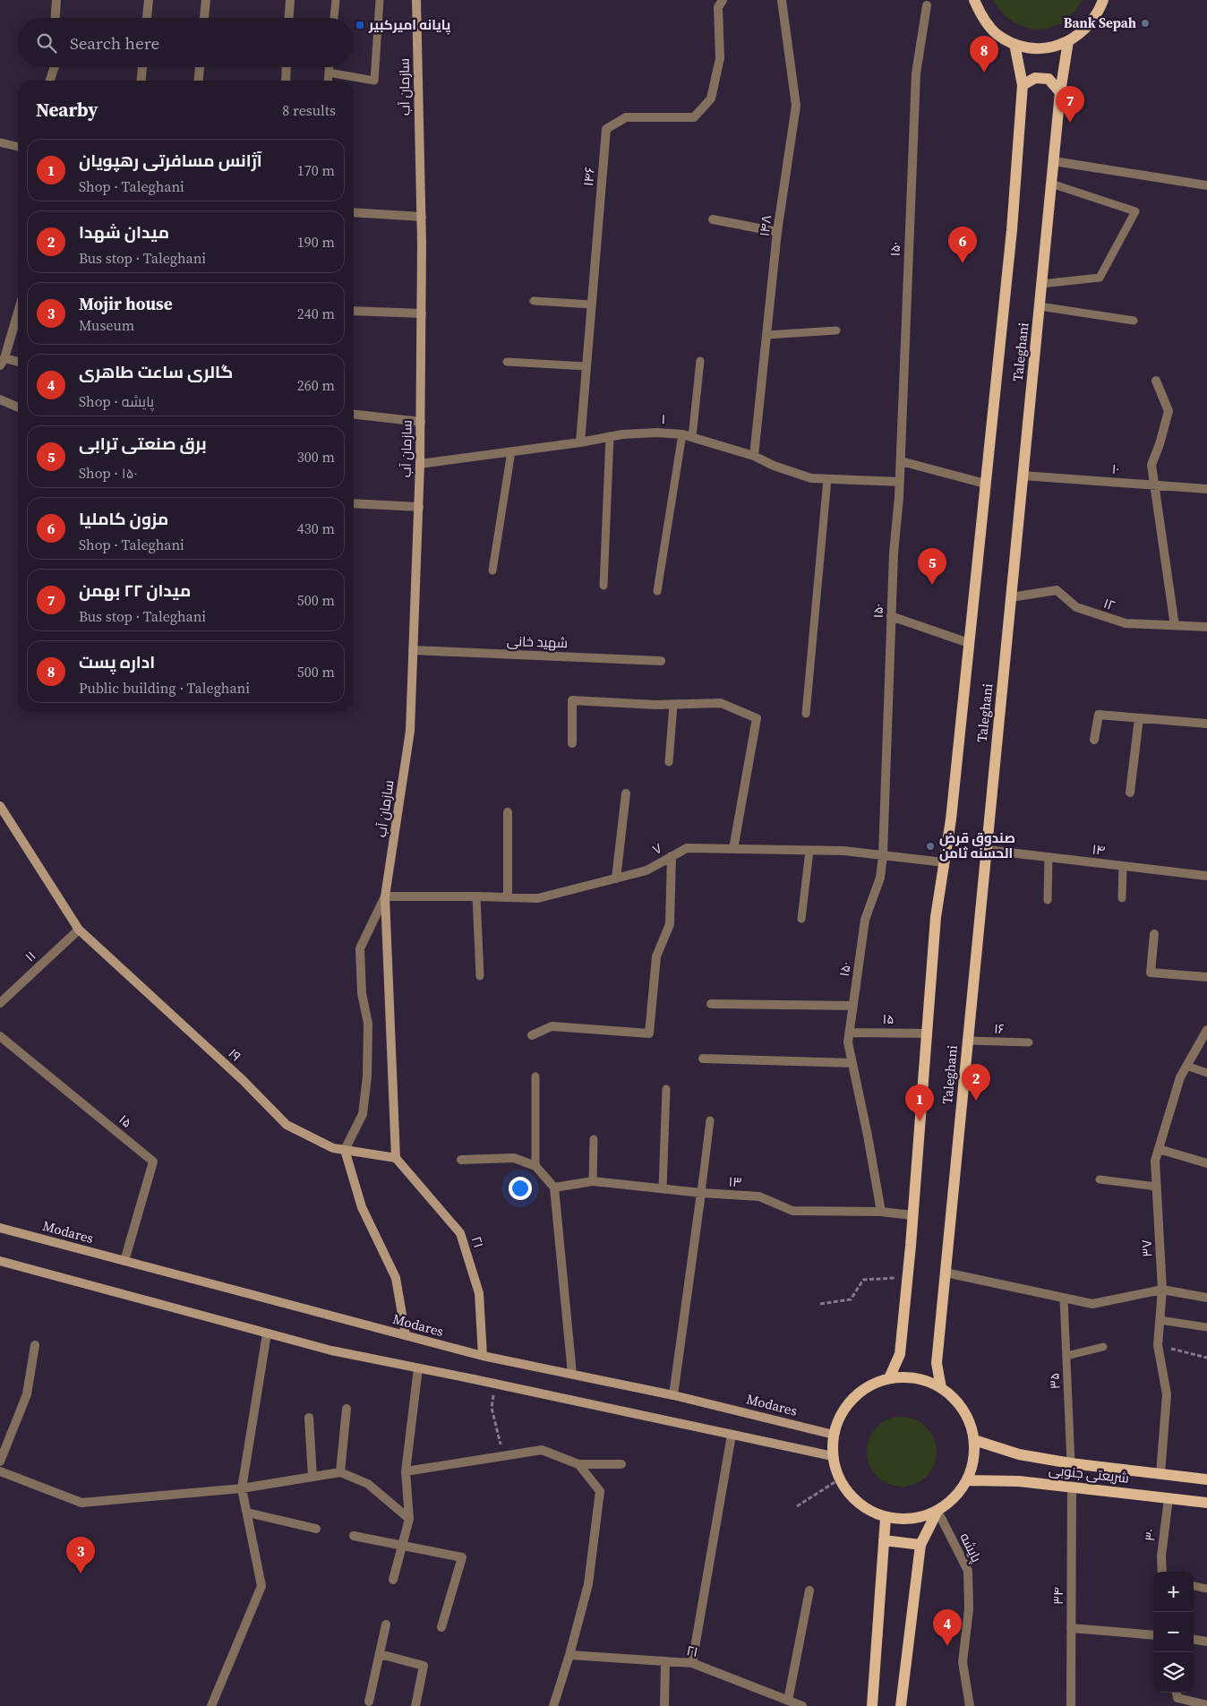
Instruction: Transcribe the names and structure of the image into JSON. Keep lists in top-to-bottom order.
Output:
{
  "streets": {
    "main road": ["Taleghani", "شریعتی جنوبی"],
    "street": [
      "سازمان آب",
      "۱۴۶",
      "۱۴۸",
      "۱۵۰",
      "۱",
      "۱۰",
      "۱۲",
      "شهید خانی",
      "۷",
      "۱۴",
      "۱۱",
      "۱۵",
      "۱۹",
      "۱۳",
      "Modares",
      "۲۱",
      "۳۷",
      "۳۰",
      "پایشه",
      "۳۴"
    ],
    "lane": ["۱۶", "۳۵"]
  },
  "crossings": [
    ["سازمان آب", "۱"],
    ["سازمان آب", "شهید خانی"],
    ["سازمان آب", "۷"],
    ["سازمان آب", "۱۹"],
    ["سازمان آب", "۲۱"],
    ["۱۴۶", "۱"],
    ["۱۴۸", "۱"],
    ["۱۵۰", "۱"],
    ["۱۵۰", "۷"],
    ["۱۵۰", "۱۵"],
    ["۱۵۰", "۱۳"],
    ["Taleghani", "۱۰"],
    ["Taleghani", "۱۲"],
    ["Taleghani", "۷"],
    ["Taleghani", "۱۴"],
    ["Taleghani", "۱۵"],
    ["Taleghani", "۱۶"],
    ["Taleghani", "۱۳"],
    ["Taleghani", "Modares"],
    ["Taleghani", "شریعتی جنوبی"],
    ["Taleghani", "پایشه"],
    ["۱۱", "۱۹"],
    ["۱۵", "Modares"],
    ["۱۹", "۲۱"],
    ["Modares", "۲۱"],
    ["Modares", "شریعتی جنوبی"],
    ["Modares", "پایشه"],
    ["۳۷", "شریعتی جنوبی"],
    ["۳۵", "شریعتی جنوبی"],
    ["شریعتی جنوبی", "۳۰"],
    ["شریعتی جنوبی", "پایشه"],
    ["شریعتی جنوبی", "۳۴"]
  ],
  "places": {
    "other": ["Bank Sepah", "صندوق قرض الحسنه ثامن"],
    "transit": ["پایانه امیرکبیر"]
  },
  "page": {
    "search": "Search here",
    "pins": [
      "8",
      "7",
      "6",
      "5",
      "2",
      "1",
      "3",
      "4"
    ],
    "heading": ["Nearby", "8 results"],
    "list": [
      {
        "mark": "1",
        "name": "آژانس مسافرتی رهپویان",
        "note": "Shop · Taleghani",
        "value": "170 m"
      },
      {
        "mark": "2",
        "name": "میدان شهدا",
        "note": "Bus stop · Taleghani",
        "value": "190 m"
      },
      {
        "mark": "3",
        "name": "Mojir house",
        "note": "Museum",
        "value": "240 m"
      },
      {
        "mark": "4",
        "name": "گالری ساعت طاهری",
        "note": "Shop · پایشه",
        "value": "260 m"
      },
      {
        "mark": "5",
        "name": "برق صنعتی ترابی",
        "note": "Shop · ۱۵۰",
        "value": "300 m"
      },
      {
        "mark": "6",
        "name": "مزون کاملیا",
        "note": "Shop · Taleghani",
        "value": "430 m"
      },
      {
        "mark": "7",
        "name": "میدان ۲۲ بهمن",
        "note": "Bus stop · Taleghani",
        "value": "500 m"
      },
      {
        "mark": "8",
        "name": "اداره پست",
        "note": "Public building · Taleghani",
        "value": "500 m"
      }
    ],
    "map_buttons": ["+", "−"]
  }
}
